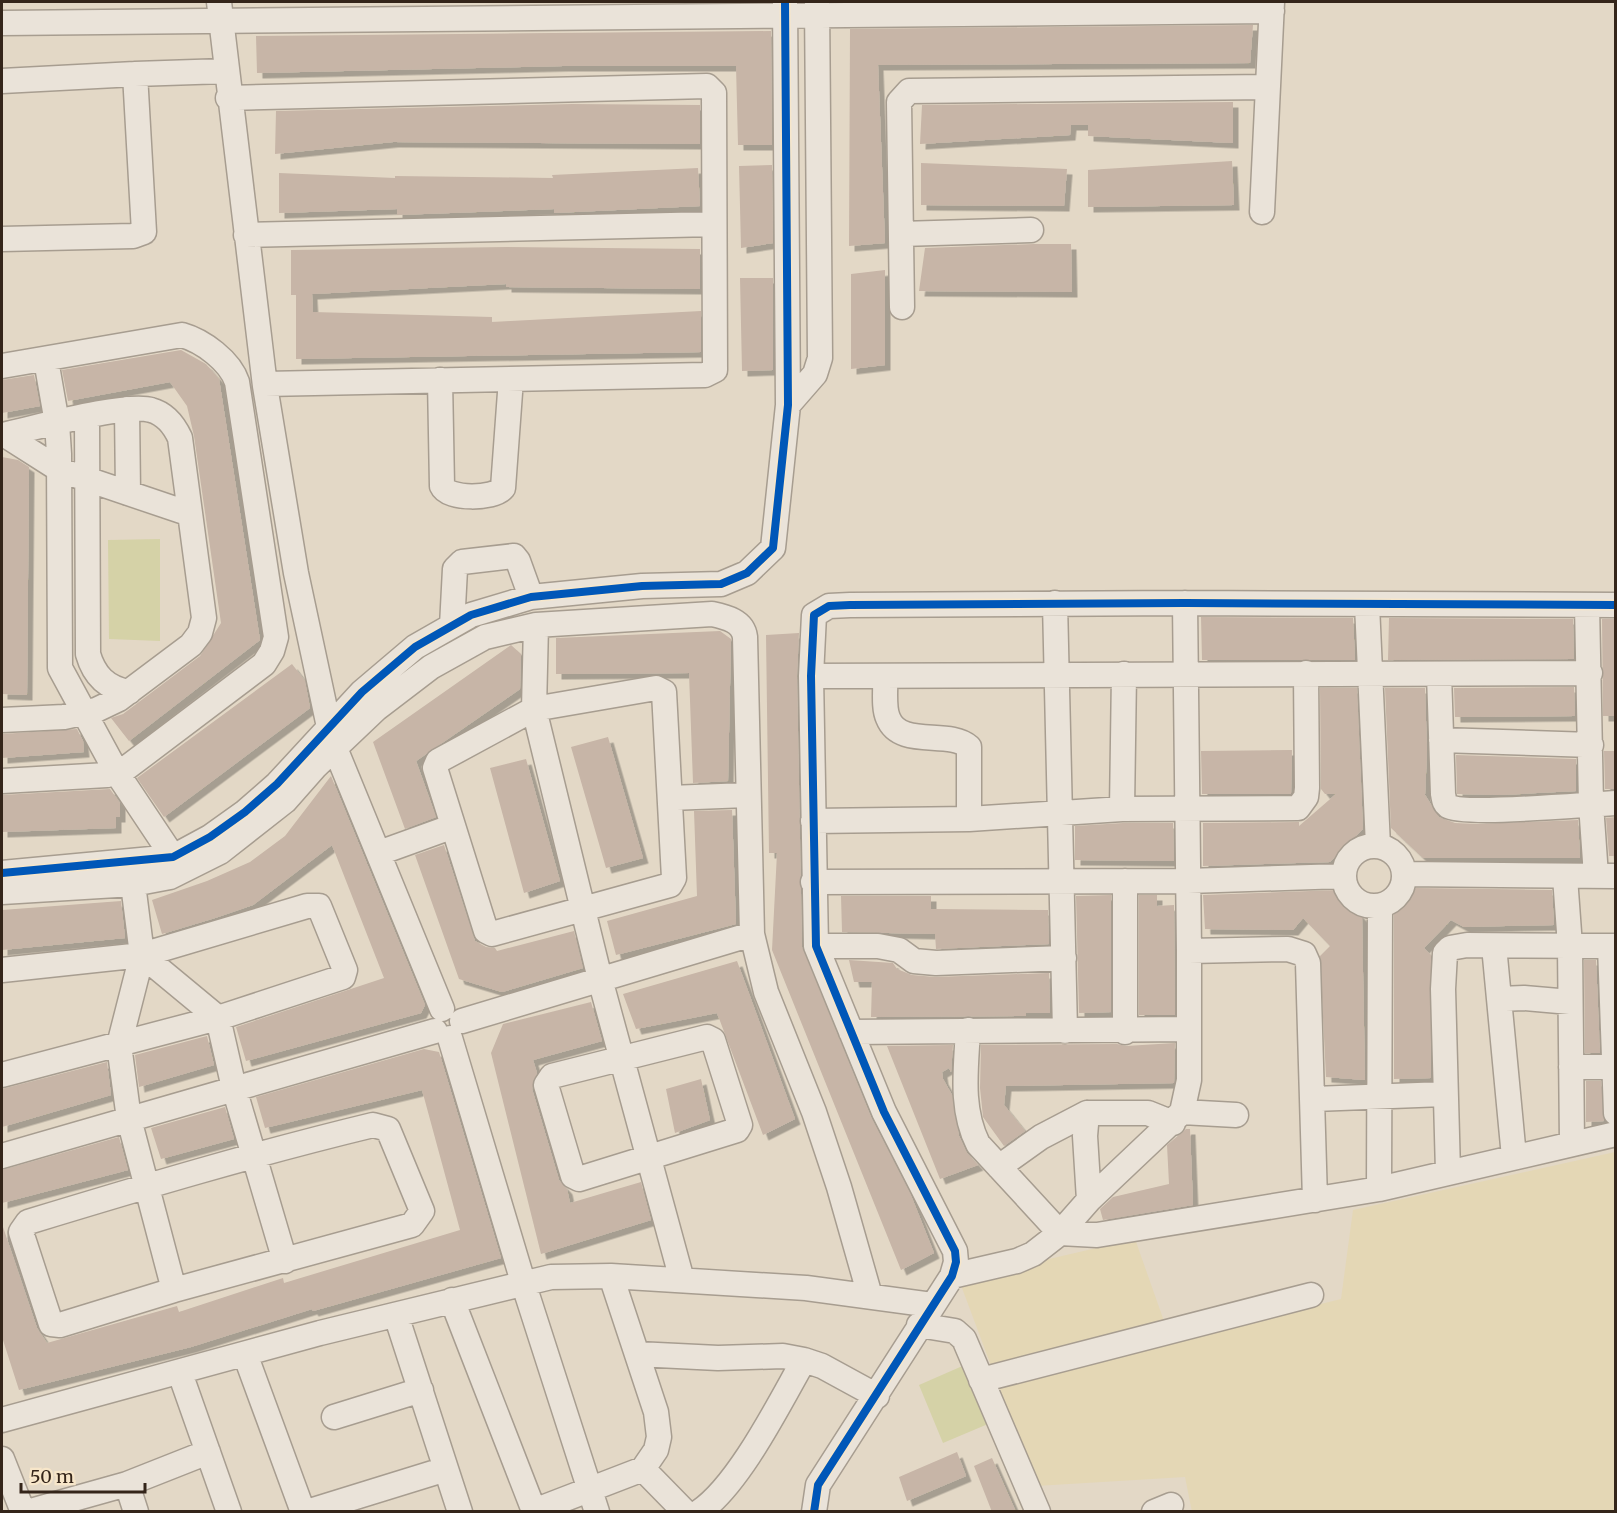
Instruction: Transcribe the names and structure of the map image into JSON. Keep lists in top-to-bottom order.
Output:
{
  "scale_bar": "50 m"
}
